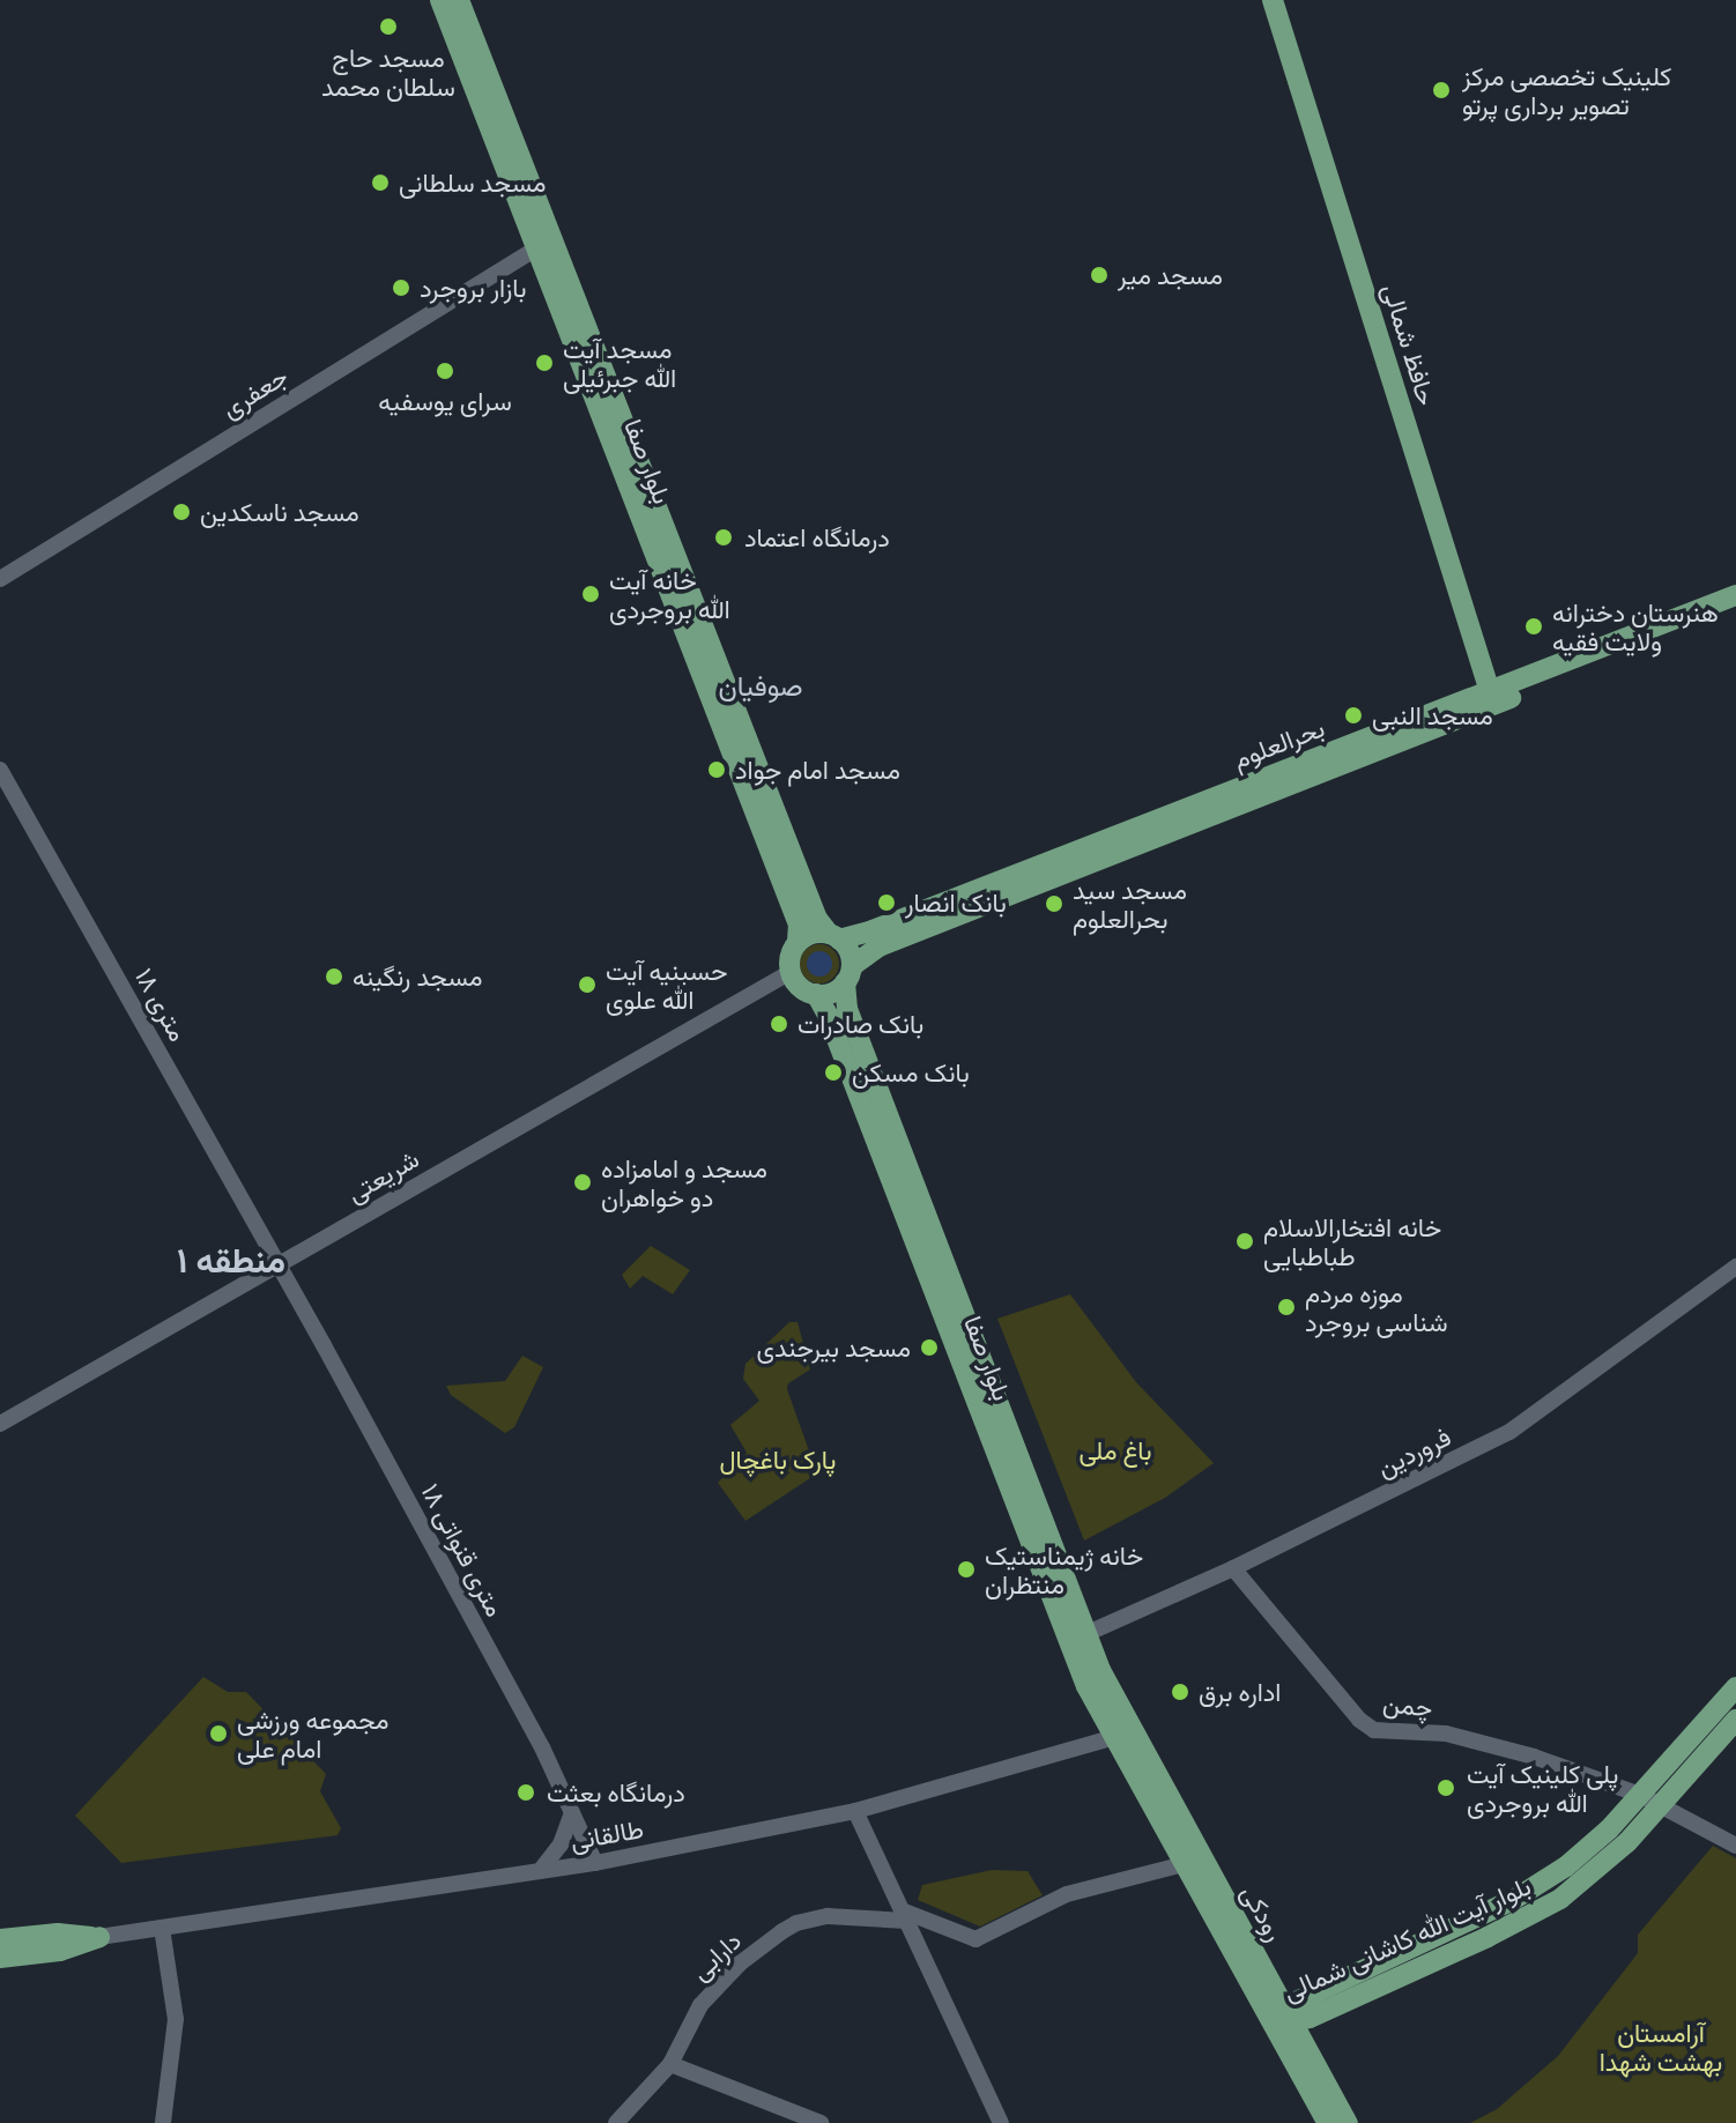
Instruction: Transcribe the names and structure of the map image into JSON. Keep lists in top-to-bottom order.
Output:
{
  "streets": {
    "main road": [
      "حافظ شمالی",
      "بلوار صفا",
      "بحرالعلوم",
      "رودکی",
      "بلوار آیت الله کاشانی شمالی"
    ],
    "street": [
      "جعفری",
      "۱۸ متری",
      "شریعتی",
      "فروردین",
      "۱۸ متری قنواتی",
      "چمن",
      "طالقانی",
      "دارابی"
    ]
  },
  "crossings": [
    ["حافظ شمالی", "بحرالعلوم"],
    ["جعفری", "بلوار صفا"],
    ["بلوار صفا", "بحرالعلوم"],
    ["بلوار صفا", "شریعتی"],
    ["بلوار صفا", "فروردین"],
    ["بلوار صفا", "طالقانی"],
    ["بلوار صفا", "رودکی"],
    ["بحرالعلوم", "شریعتی"],
    ["۱۸ متری", "شریعتی"],
    ["۱۸ متری", "۱۸ متری قنواتی"],
    ["شریعتی", "۱۸ متری قنواتی"],
    ["فروردین", "چمن"],
    ["۱۸ متری قنواتی", "طالقانی"],
    ["چمن", "بلوار آیت الله کاشانی شمالی"],
    ["طالقانی", "رودکی"],
    ["رودکی", "بلوار آیت الله کاشانی شمالی"],
    ["رودکی", "دارابی"]
  ],
  "districts": ["صوفیان", "منطقه ۱"],
  "parks": ["باغ ملی", "پارک باغچال", "آرامستان بهشت شهدا"],
  "places": [
    "مسجد حاج سلطان محمد",
    "کلینیک تخصصی مرکز تصویر برداری پرتو",
    "مسجد سلطانی",
    "مسجد میر",
    "بازار بروجرد",
    "مسجد آیت الله جبرئیلی",
    "سرای یوسفیه",
    "مسجد ناسکدین",
    "درمانگاه اعتماد",
    "خانه آیت الله بروجردی",
    "هنرستان دخترانه ولایت فقیه",
    "مسجد النبی",
    "مسجد امام جواد",
    "بانک انصار",
    "مسجد سید بحرالعلوم",
    "مسجد رنگینه",
    "حسینیه آیت الله علوی",
    "بانک صادرات",
    "بانک مسکن",
    "مسجد و امامزاده دو خواهران",
    "خانه افتخارالاسلام طباطبایی",
    "موزه مردم شناسی بروجرد",
    "مسجد بیرجندی",
    "خانه ژیمناستیک منتظران",
    "اداره برق",
    "مجموعه ورزشی امام علی",
    "پلی کلینیک آیت الله بروجردی",
    "درمانگاه بعثت"
  ]
}
